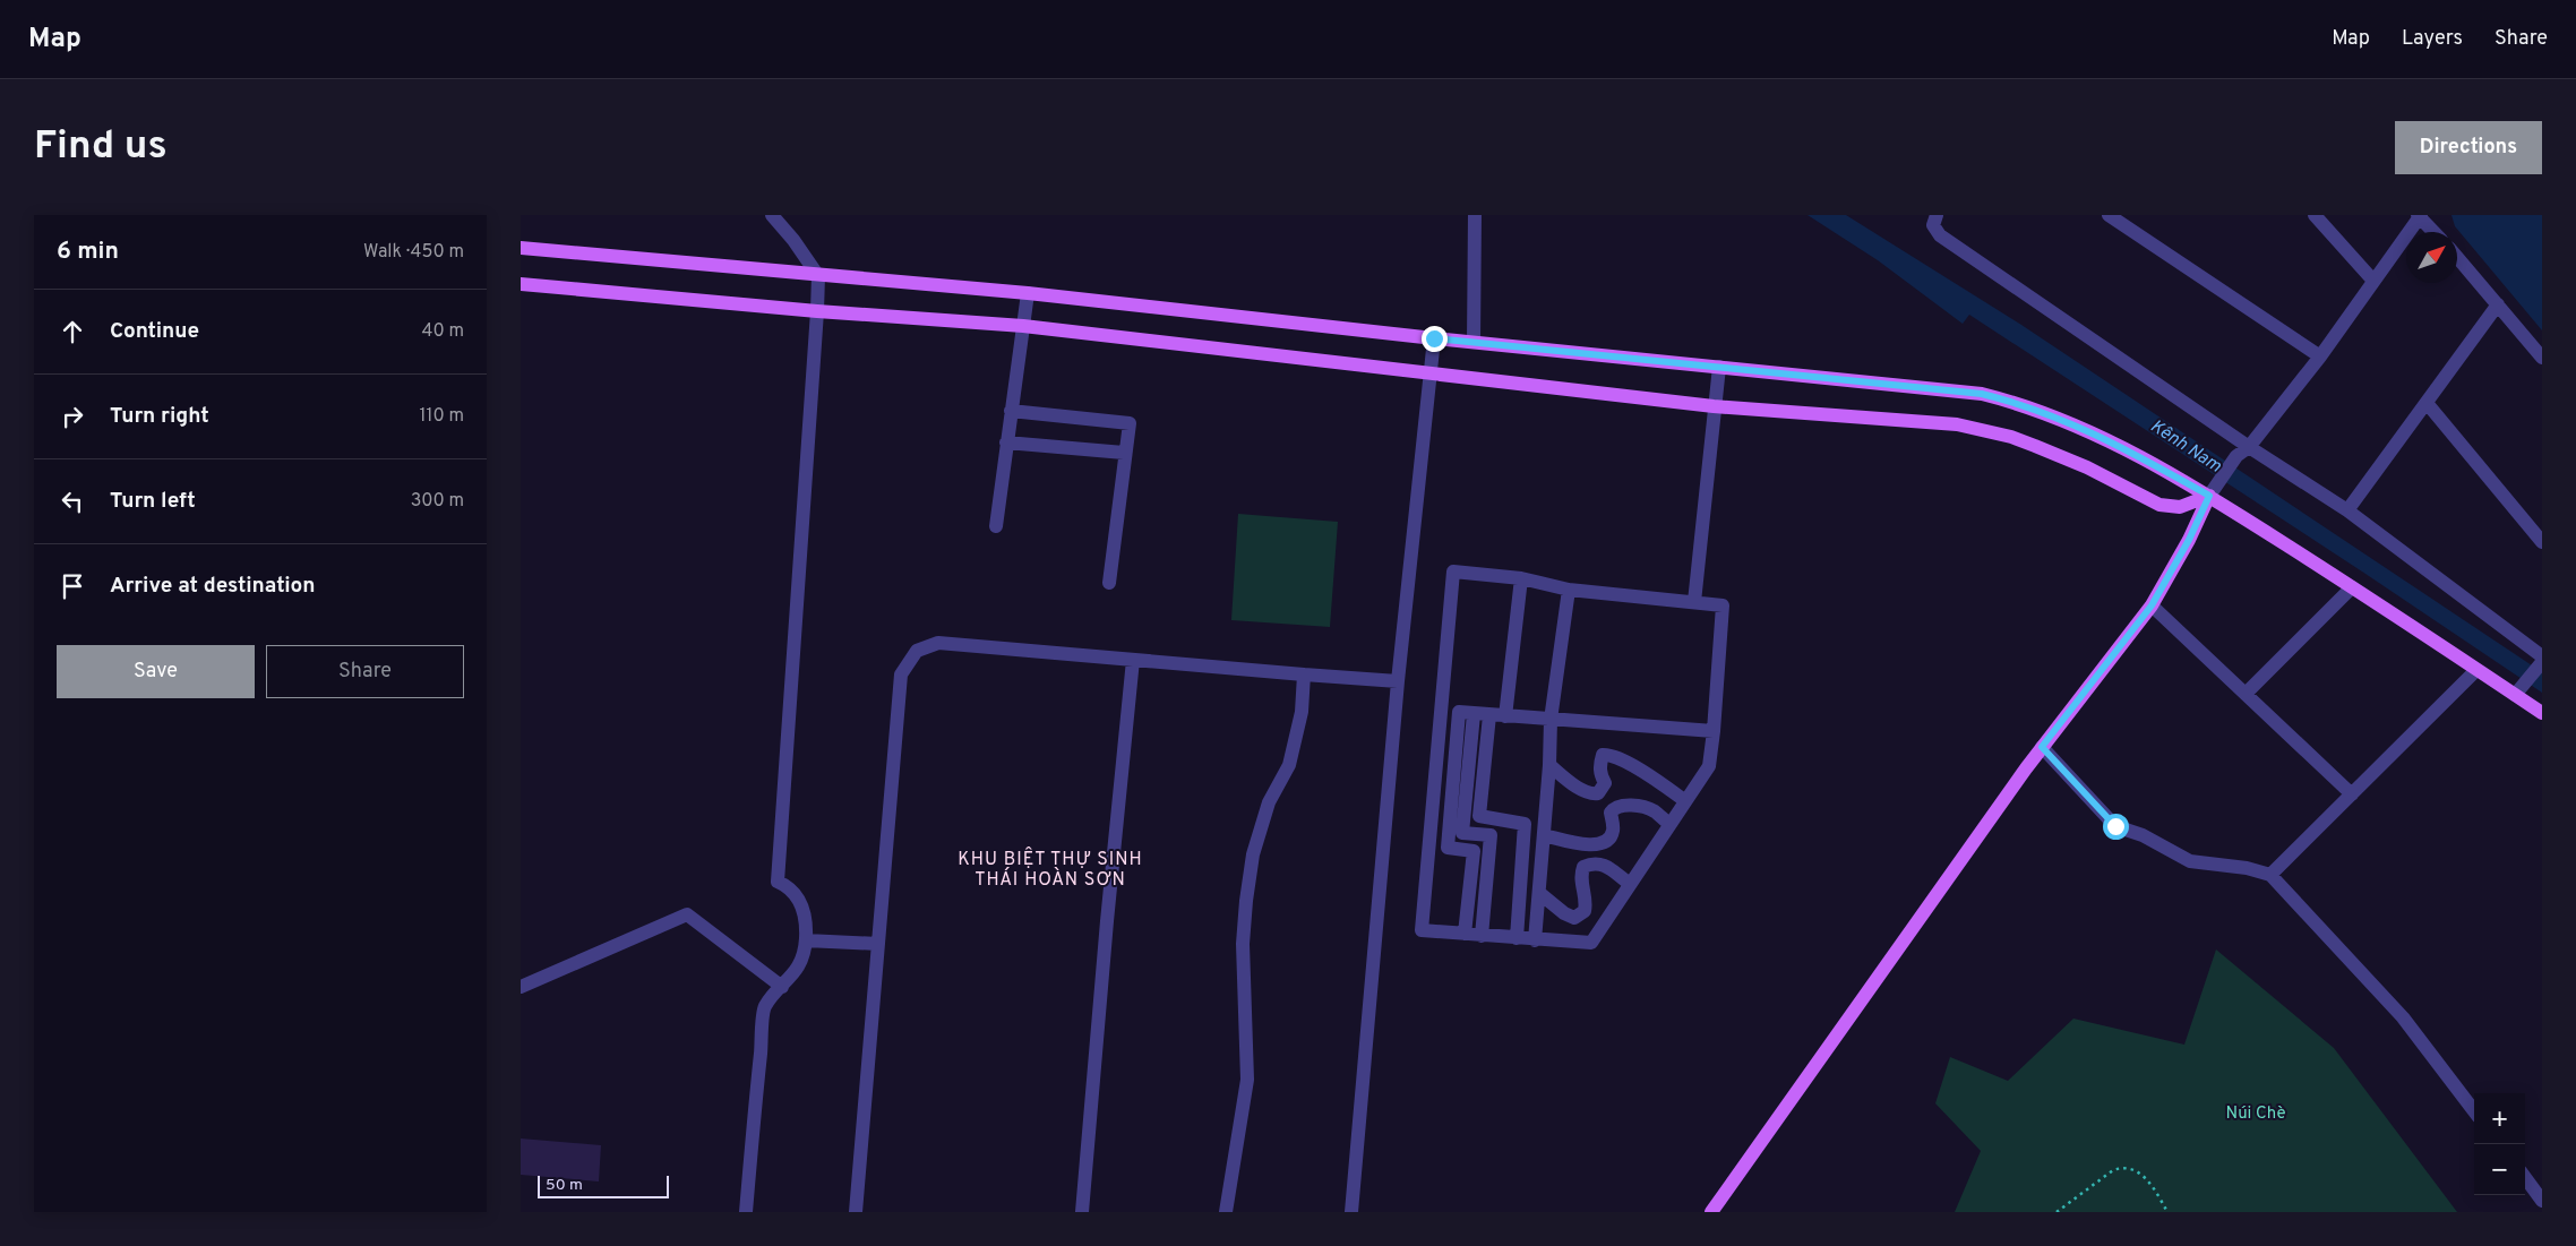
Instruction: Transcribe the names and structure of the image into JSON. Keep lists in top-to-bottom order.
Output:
{
  "districts": ["KHU BIỆT THỰ SINH THÁI HOÀN SƠN"],
  "water": ["Kênh Nam"],
  "parks": ["Núi Chè"],
  "scale_bar": "50 m",
  "north": "top right",
  "page": {
    "header": "Map",
    "nav": ["Map", "Layers", "Share"],
    "buttons": [
      "Directions",
      ["Save", "Share"]
    ],
    "title": "Find us",
    "heading": ["6 min", "Walk · 450 m"],
    "list": [
      ["Continue", "40 m"],
      ["Turn right", "110 m"],
      ["Turn left", "300 m"],
      "Arrive at destination"
    ],
    "map_buttons": ["+", "−"],
    "scale": "50 m"
  }
}
